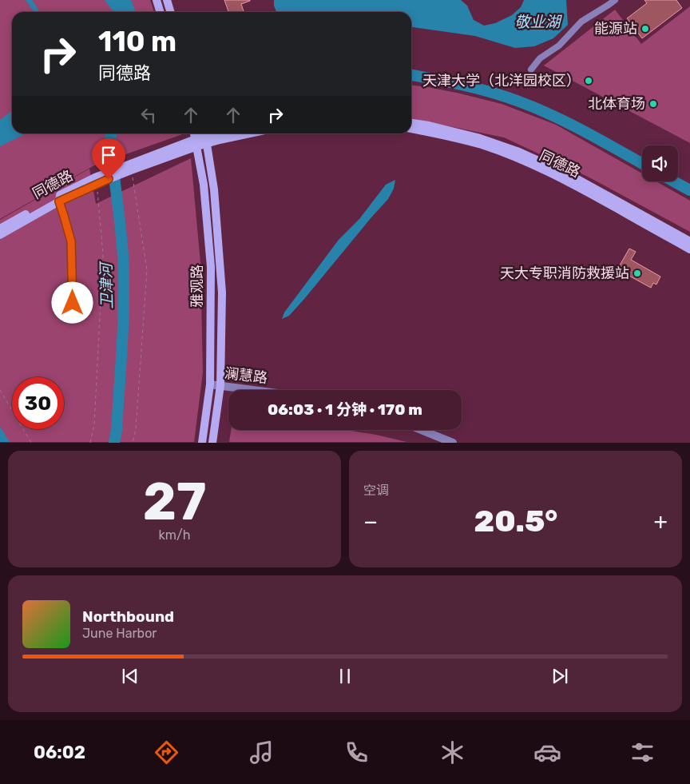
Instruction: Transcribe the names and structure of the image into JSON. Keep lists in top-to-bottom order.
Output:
{
  "streets": {
    "main road": ["同德路", "雅观路"],
    "street": ["澜慧路"]
  },
  "crossings": [
    ["同德路", "雅观路"],
    ["雅观路", "澜慧路"]
  ],
  "water": ["敬业湖", "卫津河"],
  "places": [
    "能源站",
    "天津大学（北洋园校区）",
    "北体育场",
    "天大专职消防救援站"
  ],
  "page": {
    "turn": ["110 m", "同德路"],
    "limit": "30",
    "trip": "06:03 · 1 分钟 · 170 m",
    "tile": [
      ["27", "km/h"],
      "空调"
    ],
    "heat": ["−", "20.5°", "+"],
    "song": ["Northbound", "June Harbor"],
    "tabs": "06:02"
  }
}
